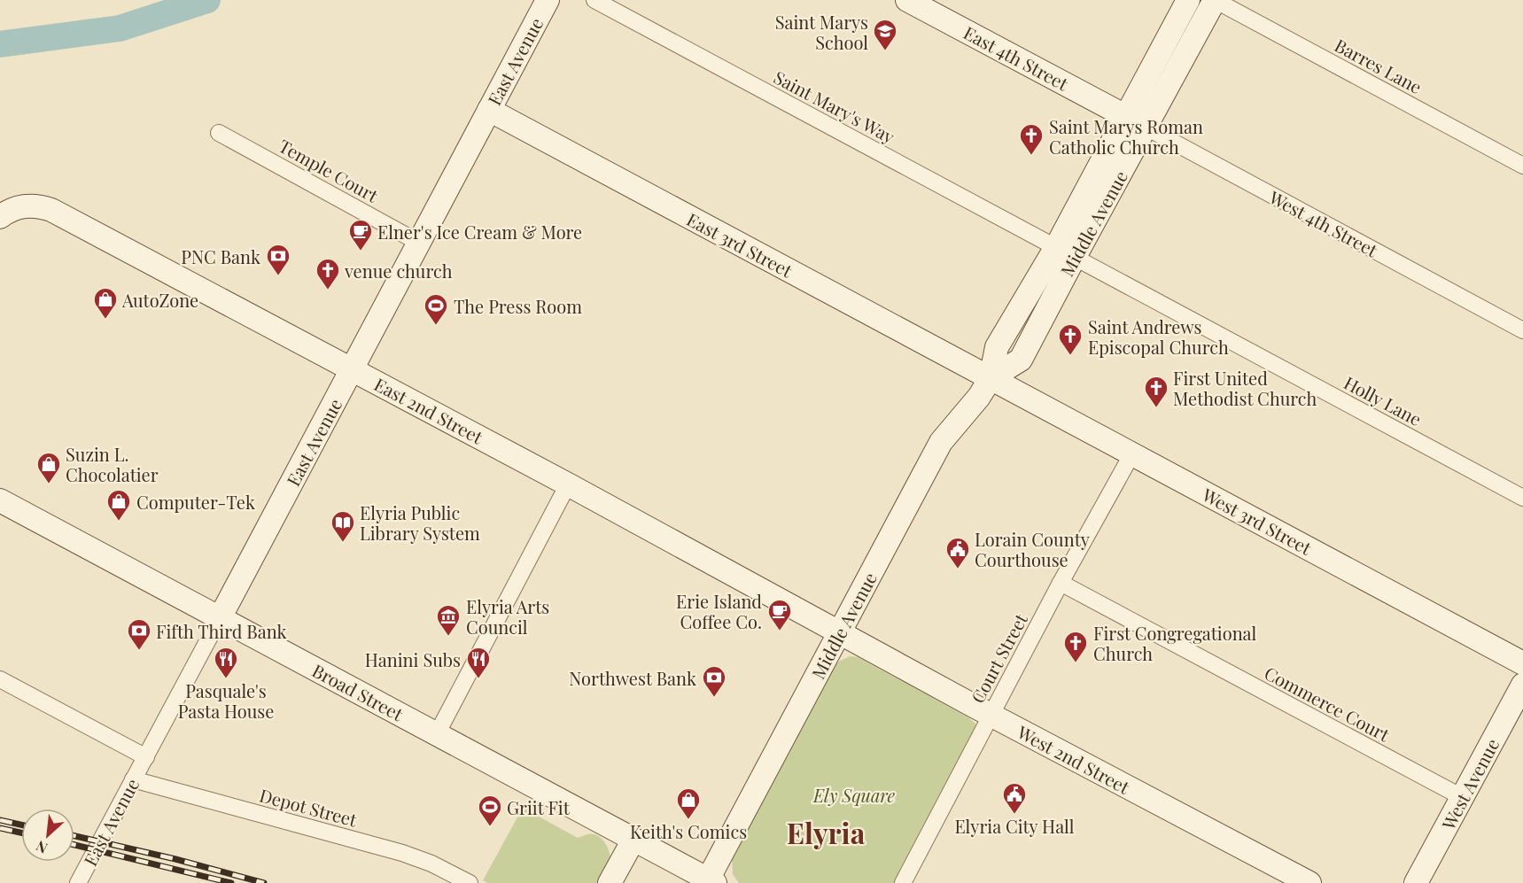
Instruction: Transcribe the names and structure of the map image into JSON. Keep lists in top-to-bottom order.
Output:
{
  "streets": {
    "main road": [
      "East 4th Street",
      "East Avenue",
      "Middle Avenue",
      "West 4th Street",
      "East 3rd Street",
      "East 2nd Street",
      "West 3rd Street",
      "Broad Street",
      "West 2nd Street",
      "West Avenue"
    ],
    "street": [
      "Barres Lane",
      "Saint Mary's Way",
      "Temple Court",
      "Holly Lane",
      "Court Street",
      "Commerce Court",
      "Depot Street"
    ]
  },
  "crossings": [
    ["East 4th Street", "Middle Avenue"],
    ["East 4th Street", "West 4th Street"],
    ["East Avenue", "Temple Court"],
    ["East Avenue", "East 3rd Street"],
    ["East Avenue", "East 2nd Street"],
    ["East Avenue", "Broad Street"],
    ["East Avenue", "Depot Street"],
    ["Barres Lane", "Middle Avenue"],
    ["Saint Mary's Way", "Middle Avenue"],
    ["Saint Mary's Way", "Holly Lane"],
    ["Middle Avenue", "West 4th Street"],
    ["Middle Avenue", "East 3rd Street"],
    ["Middle Avenue", "Holly Lane"],
    ["Middle Avenue", "East 2nd Street"],
    ["Middle Avenue", "West 3rd Street"],
    ["Middle Avenue", "Broad Street"],
    ["Middle Avenue", "West 2nd Street"],
    ["East 3rd Street", "West 3rd Street"],
    ["East 2nd Street", "West 2nd Street"],
    ["West 3rd Street", "Court Street"],
    ["Court Street", "Commerce Court"],
    ["Court Street", "West 2nd Street"],
    ["Commerce Court", "West Avenue"]
  ],
  "districts": ["Elyria"],
  "parks": ["Ely Square"],
  "places": {
    "school or university": ["Saint Marys School"],
    "church": [
      "Saint Marys Roman Catholic Church",
      "venue church",
      "Saint Andrews Episcopal Church",
      "First United Methodist Church",
      "First Congregational Church"
    ],
    "cafe": ["Elner's Ice Cream & More", "Erie Island Coffee Co."],
    "bank": ["PNC Bank", "Fifth Third Bank", "Northwest Bank"],
    "shop": [
      "AutoZone",
      "Suzin L. Chocolatier",
      "Computer-Tek",
      "Keith's Comics"
    ],
    "sports": ["The Press Room", "Griit Fit"],
    "library": ["Elyria Public Library System"],
    "public building": ["Lorain County Courthouse", "Elyria City Hall"],
    "museum": ["Elyria Arts Council"],
    "restaurant": ["Pasquale's Pasta House", "Hanini Subs"]
  },
  "north": "bottom left"
}
